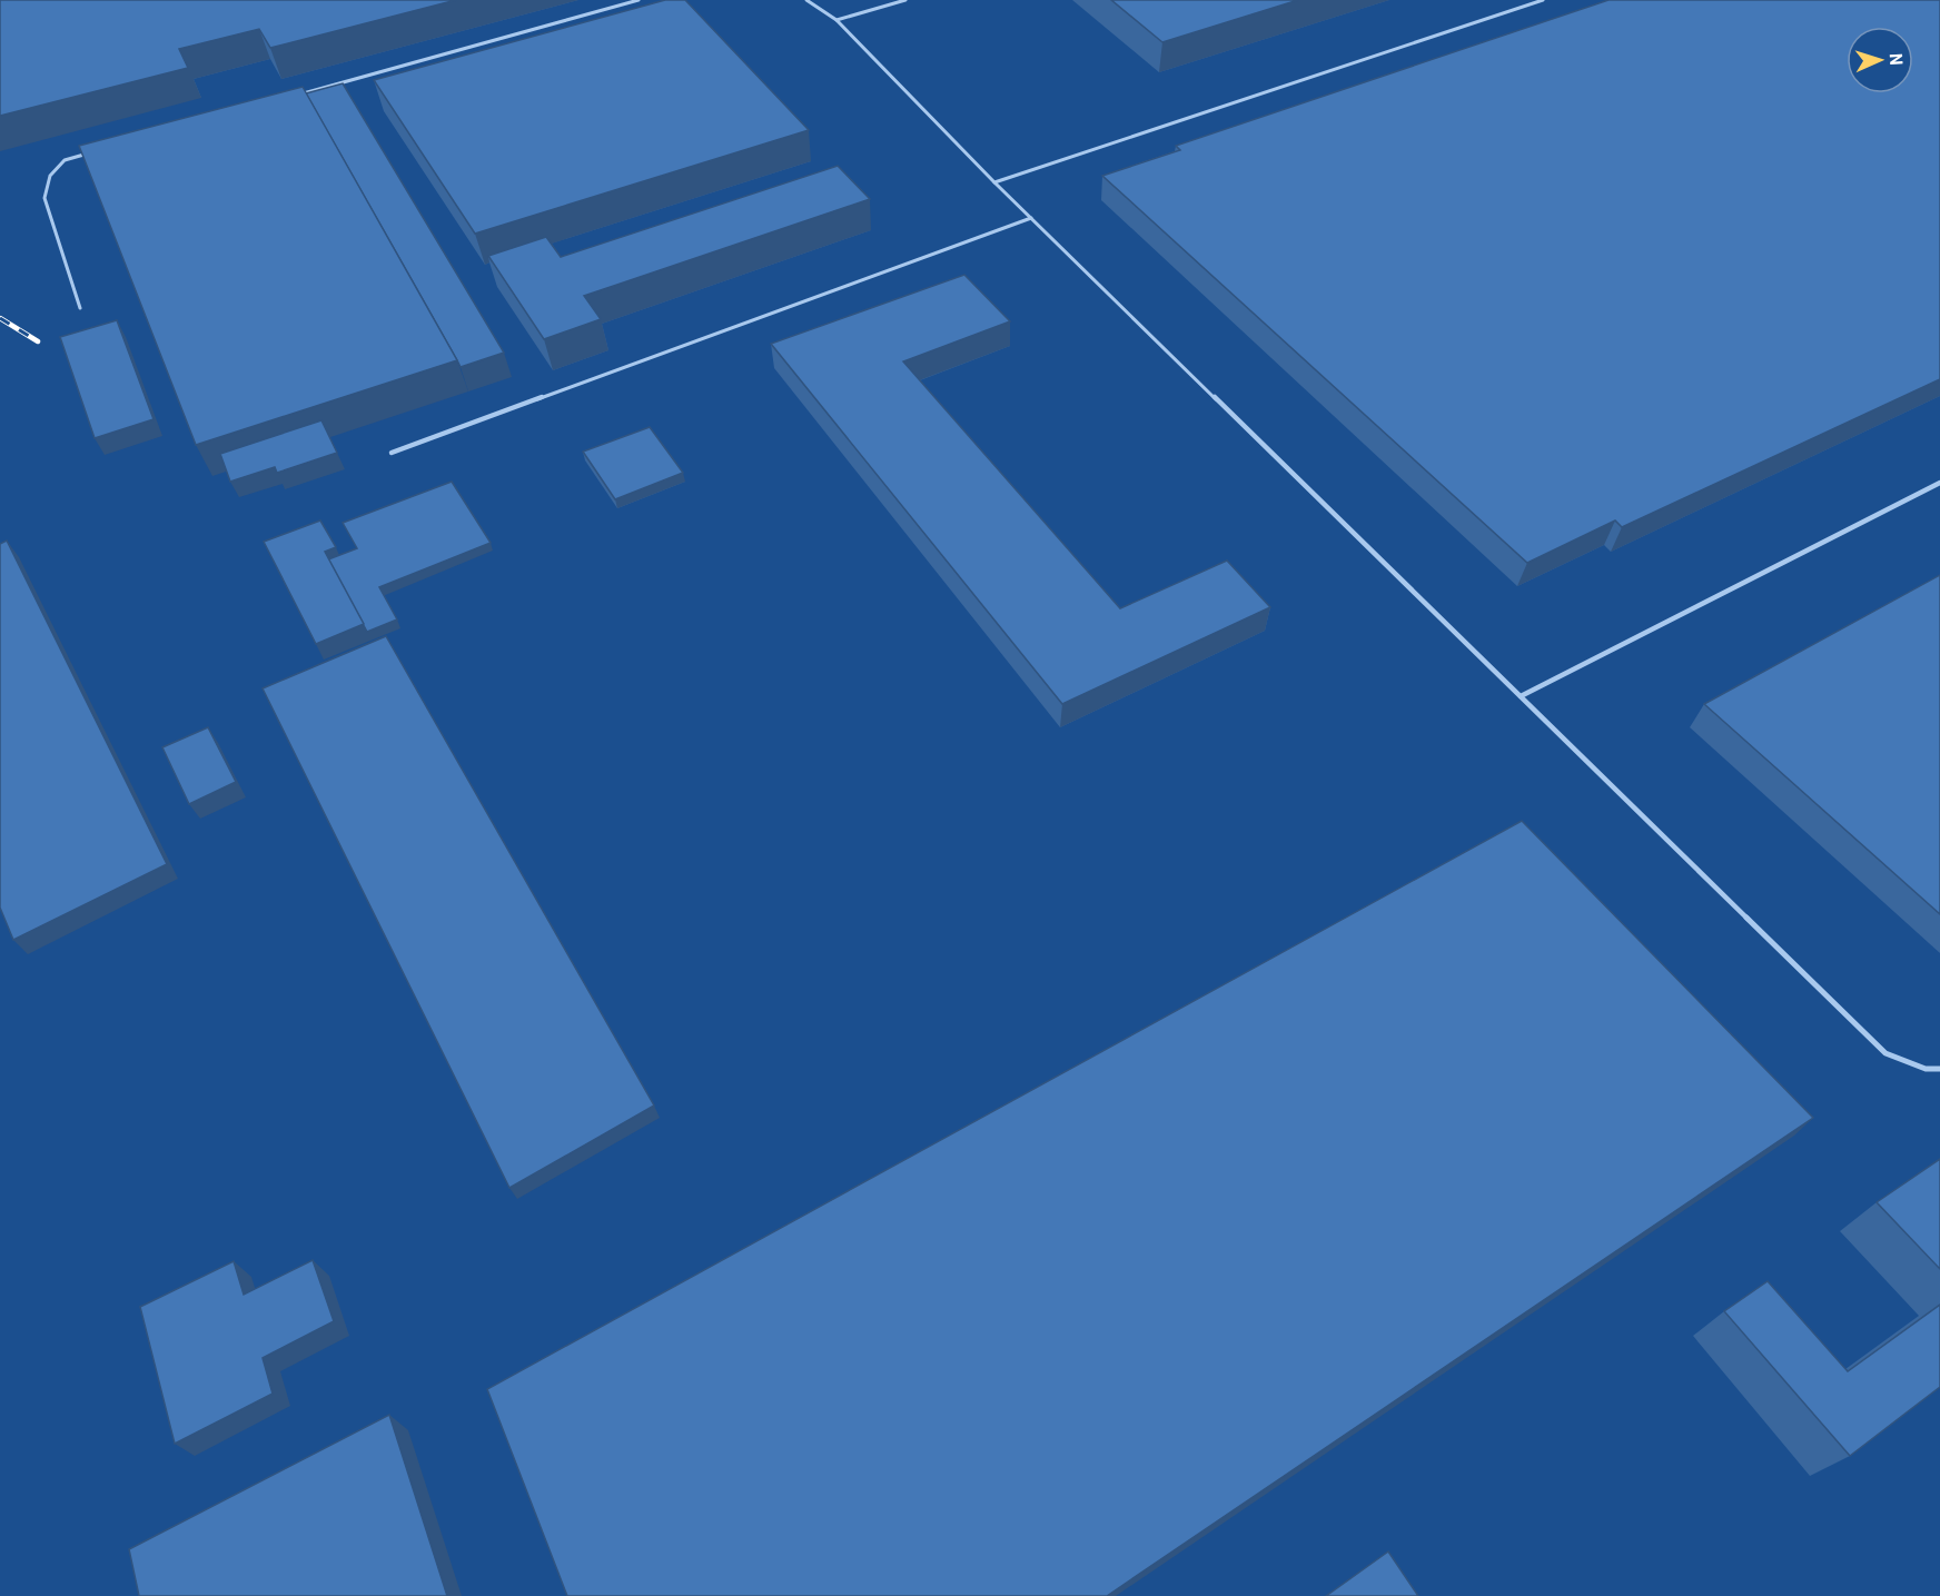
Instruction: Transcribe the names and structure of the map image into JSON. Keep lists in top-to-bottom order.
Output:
{
  "north": "right"
}
